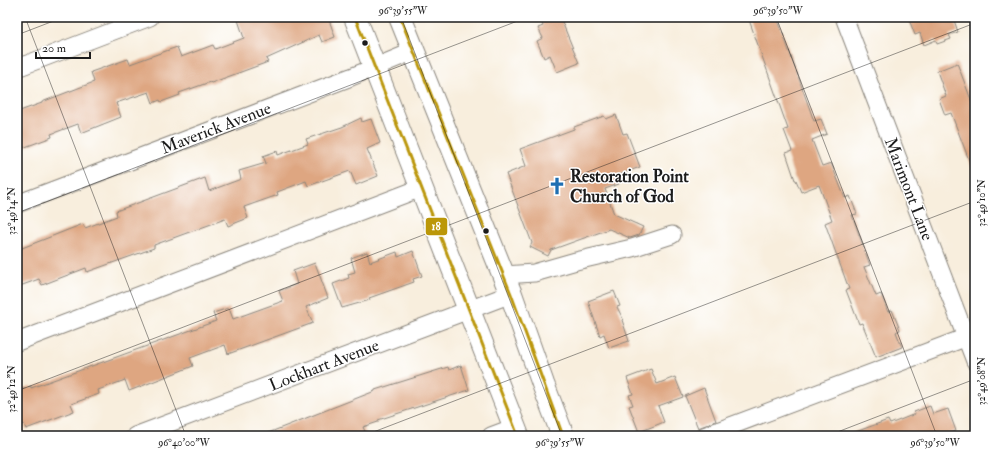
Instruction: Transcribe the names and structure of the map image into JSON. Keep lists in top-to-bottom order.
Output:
{
  "streets": {
    "street": ["Maverick Avenue", "Marimont Lane", "Lockhart Avenue"]
  },
  "places": {
    "church": ["Restoration Point Church of God"]
  },
  "lines": ["transit line 18"],
  "scale_bar": "20 m",
  "coordinates": [
    "96°39'55\"W",
    "96°39'50\"W",
    "32°49'10\"N",
    "32°49'14\"N",
    "32°49'08\"N",
    "32°49'12\"N",
    "96°40'00\"W"
  ]
}
